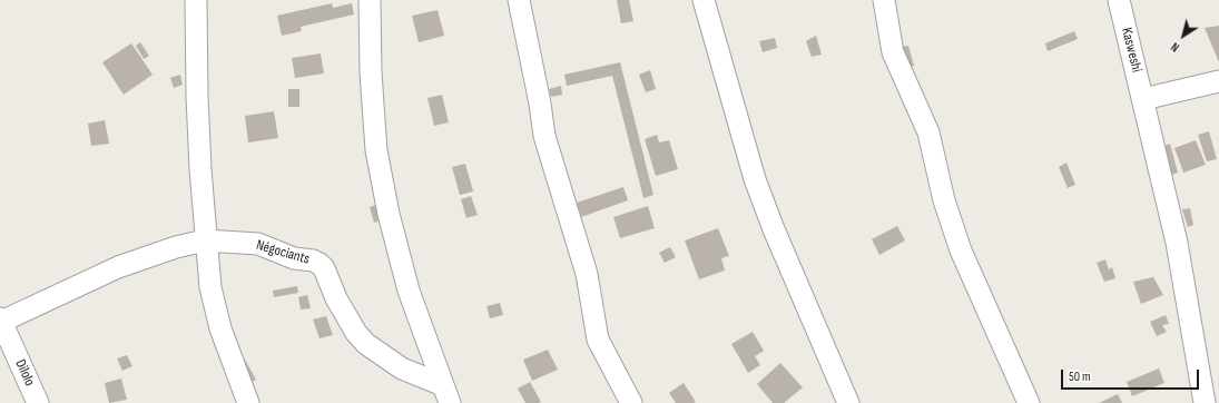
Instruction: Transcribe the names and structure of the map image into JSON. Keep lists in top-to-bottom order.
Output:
{
  "streets": {
    "street": ["Kasweshi", "Négociants", "Dilolo"]
  },
  "crossings": [
    ["Négociants", "Dilolo"]
  ],
  "scale_bar": "50 m",
  "north": "bottom left"
}
